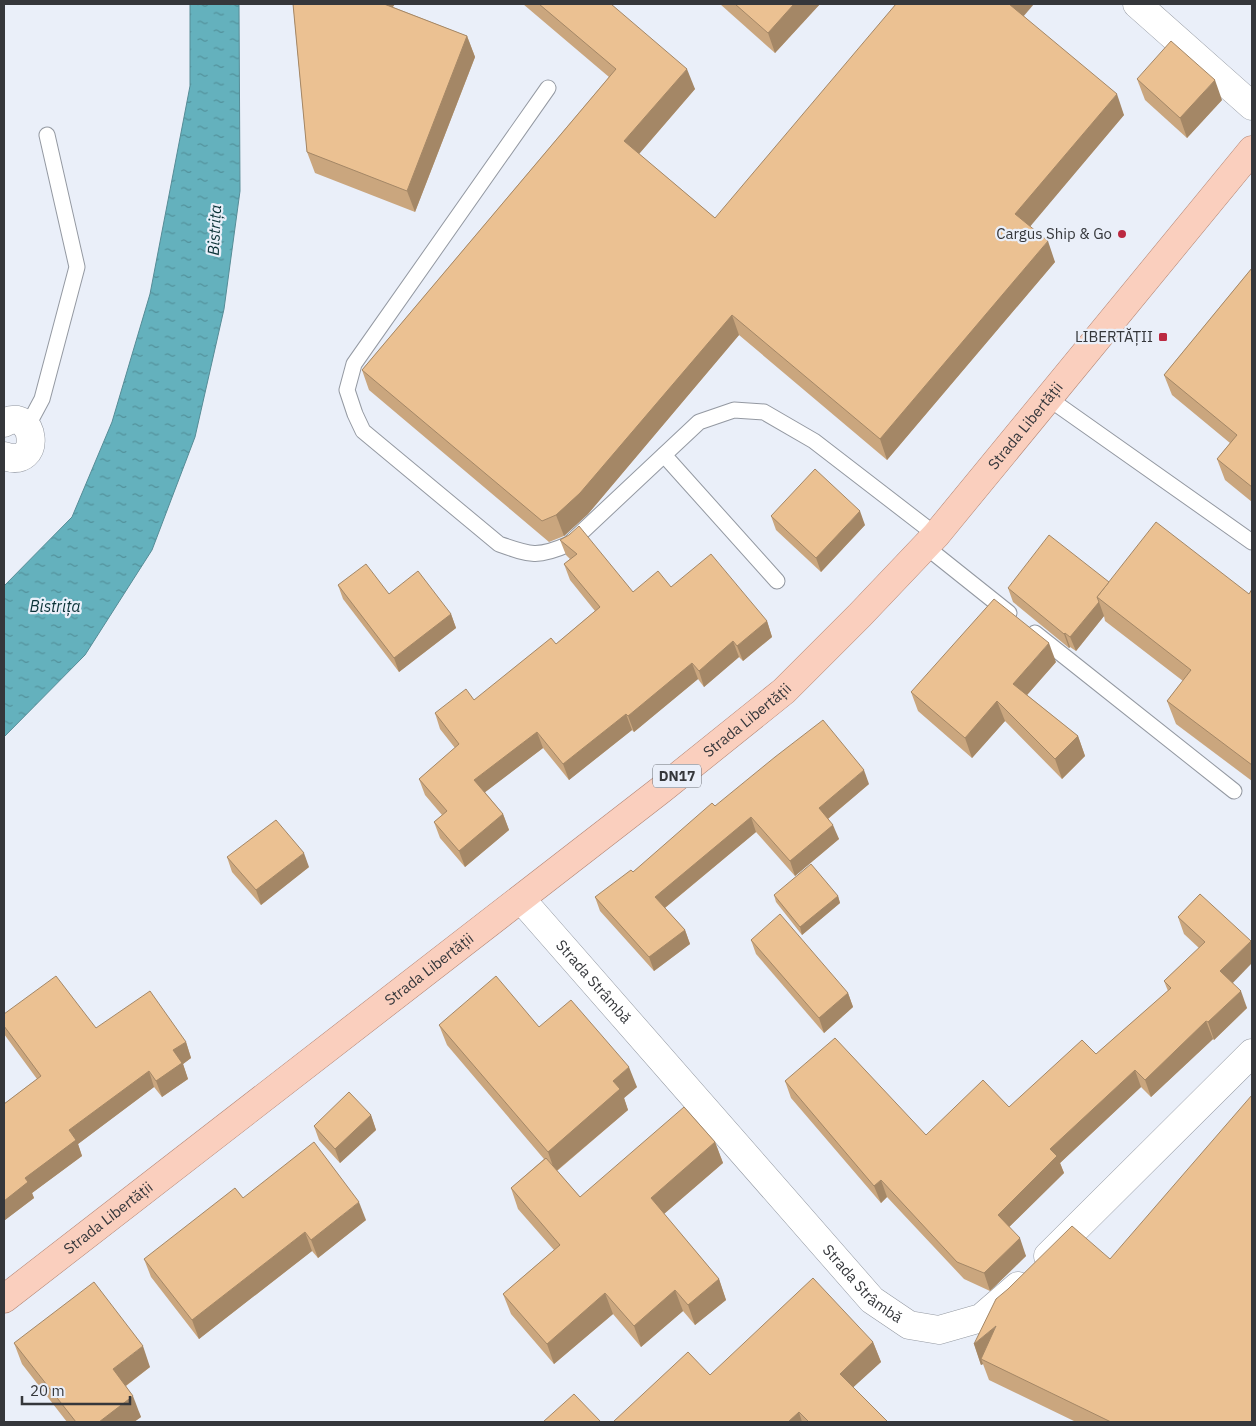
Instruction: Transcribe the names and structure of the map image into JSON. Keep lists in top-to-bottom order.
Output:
{
  "streets": {
    "main road": ["Strada Libertății", "DN17"],
    "street": ["Strada Strâmbă"]
  },
  "crossings": [
    ["Strada Libertății", "Strada Strâmbă"]
  ],
  "water": ["Bistrița"],
  "places": {
    "other": ["Cargus Ship & Go"],
    "transit": ["LIBERTĂȚII"]
  },
  "scale_bar": "20 m"
}
